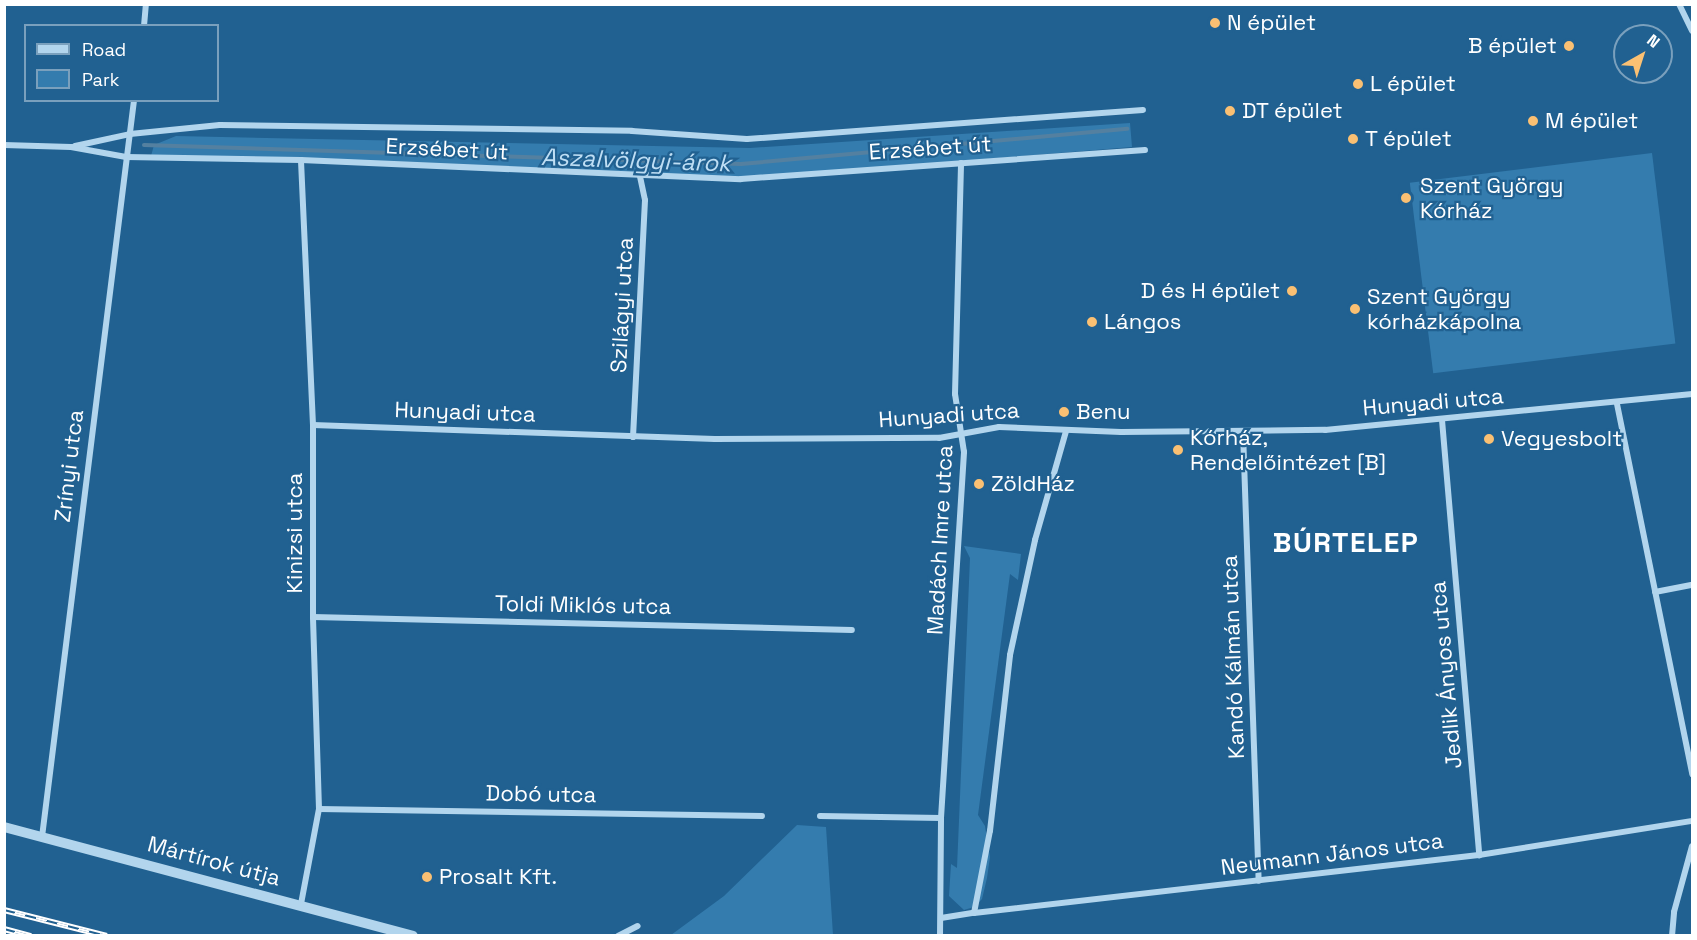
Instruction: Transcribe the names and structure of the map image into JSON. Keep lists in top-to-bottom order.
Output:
{
  "streets": {
    "street": [
      "Erzsébet út",
      "Szilágyi utca",
      "Hunyadi utca",
      "Zrínyi utca",
      "Kinizsi utca",
      "Madách Imre utca",
      "Toldi Miklós utca",
      "Kandó Kálmán utca",
      "Jedlik Ányos utca",
      "Dobó utca",
      "Neumann János utca",
      "Mártírok útja"
    ]
  },
  "crossings": [
    ["Erzsébet út", "Szilágyi utca"],
    ["Erzsébet út", "Zrínyi utca"],
    ["Erzsébet út", "Kinizsi utca"],
    ["Erzsébet út", "Madách Imre utca"],
    ["Szilágyi utca", "Hunyadi utca"],
    ["Hunyadi utca", "Kinizsi utca"],
    ["Hunyadi utca", "Madách Imre utca"],
    ["Hunyadi utca", "Kandó Kálmán utca"],
    ["Hunyadi utca", "Jedlik Ányos utca"],
    ["Zrínyi utca", "Mártírok útja"],
    ["Kinizsi utca", "Toldi Miklós utca"],
    ["Kinizsi utca", "Dobó utca"],
    ["Kinizsi utca", "Mártírok útja"],
    ["Kandó Kálmán utca", "Neumann János utca"],
    ["Jedlik Ányos utca", "Neumann János utca"]
  ],
  "districts": ["BÚRTELEP"],
  "water": ["Aszalvölgyi-árok"],
  "places": [
    "N épület",
    "B épület",
    "L épület",
    "DT épület",
    "M épület",
    "T épület",
    "Szent György Kórház",
    "D és H épület",
    "Szent György kórházkápolna",
    "Lángos",
    "Benu",
    "Vegyesbolt",
    "Kórház, Rendelőintézet [B]",
    "ZöldHáz",
    "Prosalt Kft."
  ],
  "legend": ["Road", "Park"],
  "north": "top right"
}
